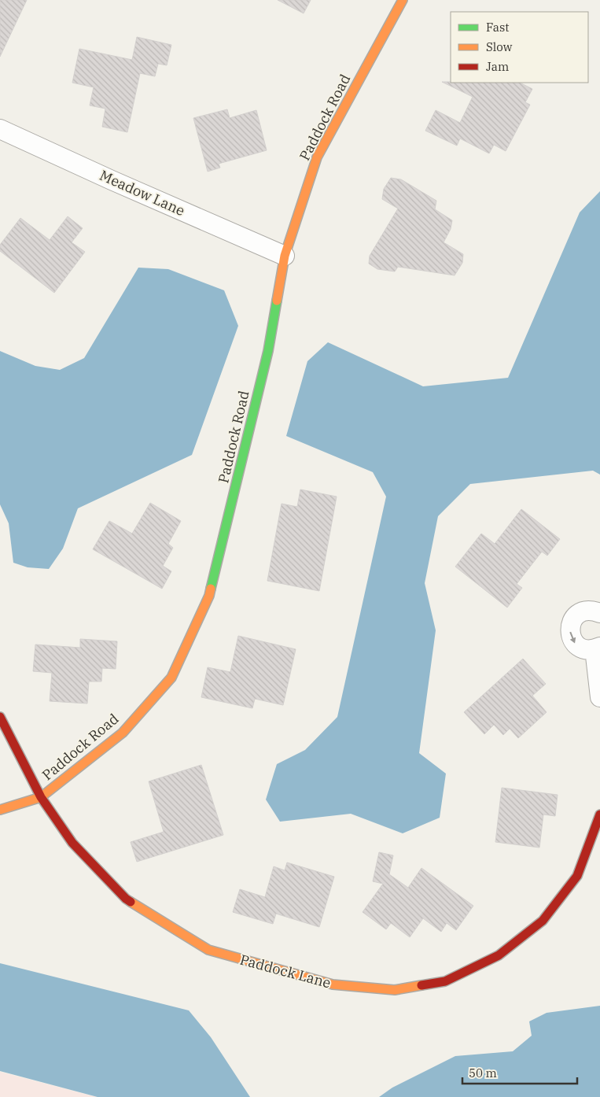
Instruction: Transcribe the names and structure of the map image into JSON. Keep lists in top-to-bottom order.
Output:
{
  "streets": {
    "street": ["Paddock Road", "Meadow Lane", "Paddock Lane"]
  },
  "crossings": [
    ["Paddock Road", "Meadow Lane"],
    ["Paddock Road", "Paddock Lane"]
  ],
  "legend": ["Fast", "Slow", "Jam"],
  "scale_bar": "50 m"
}
